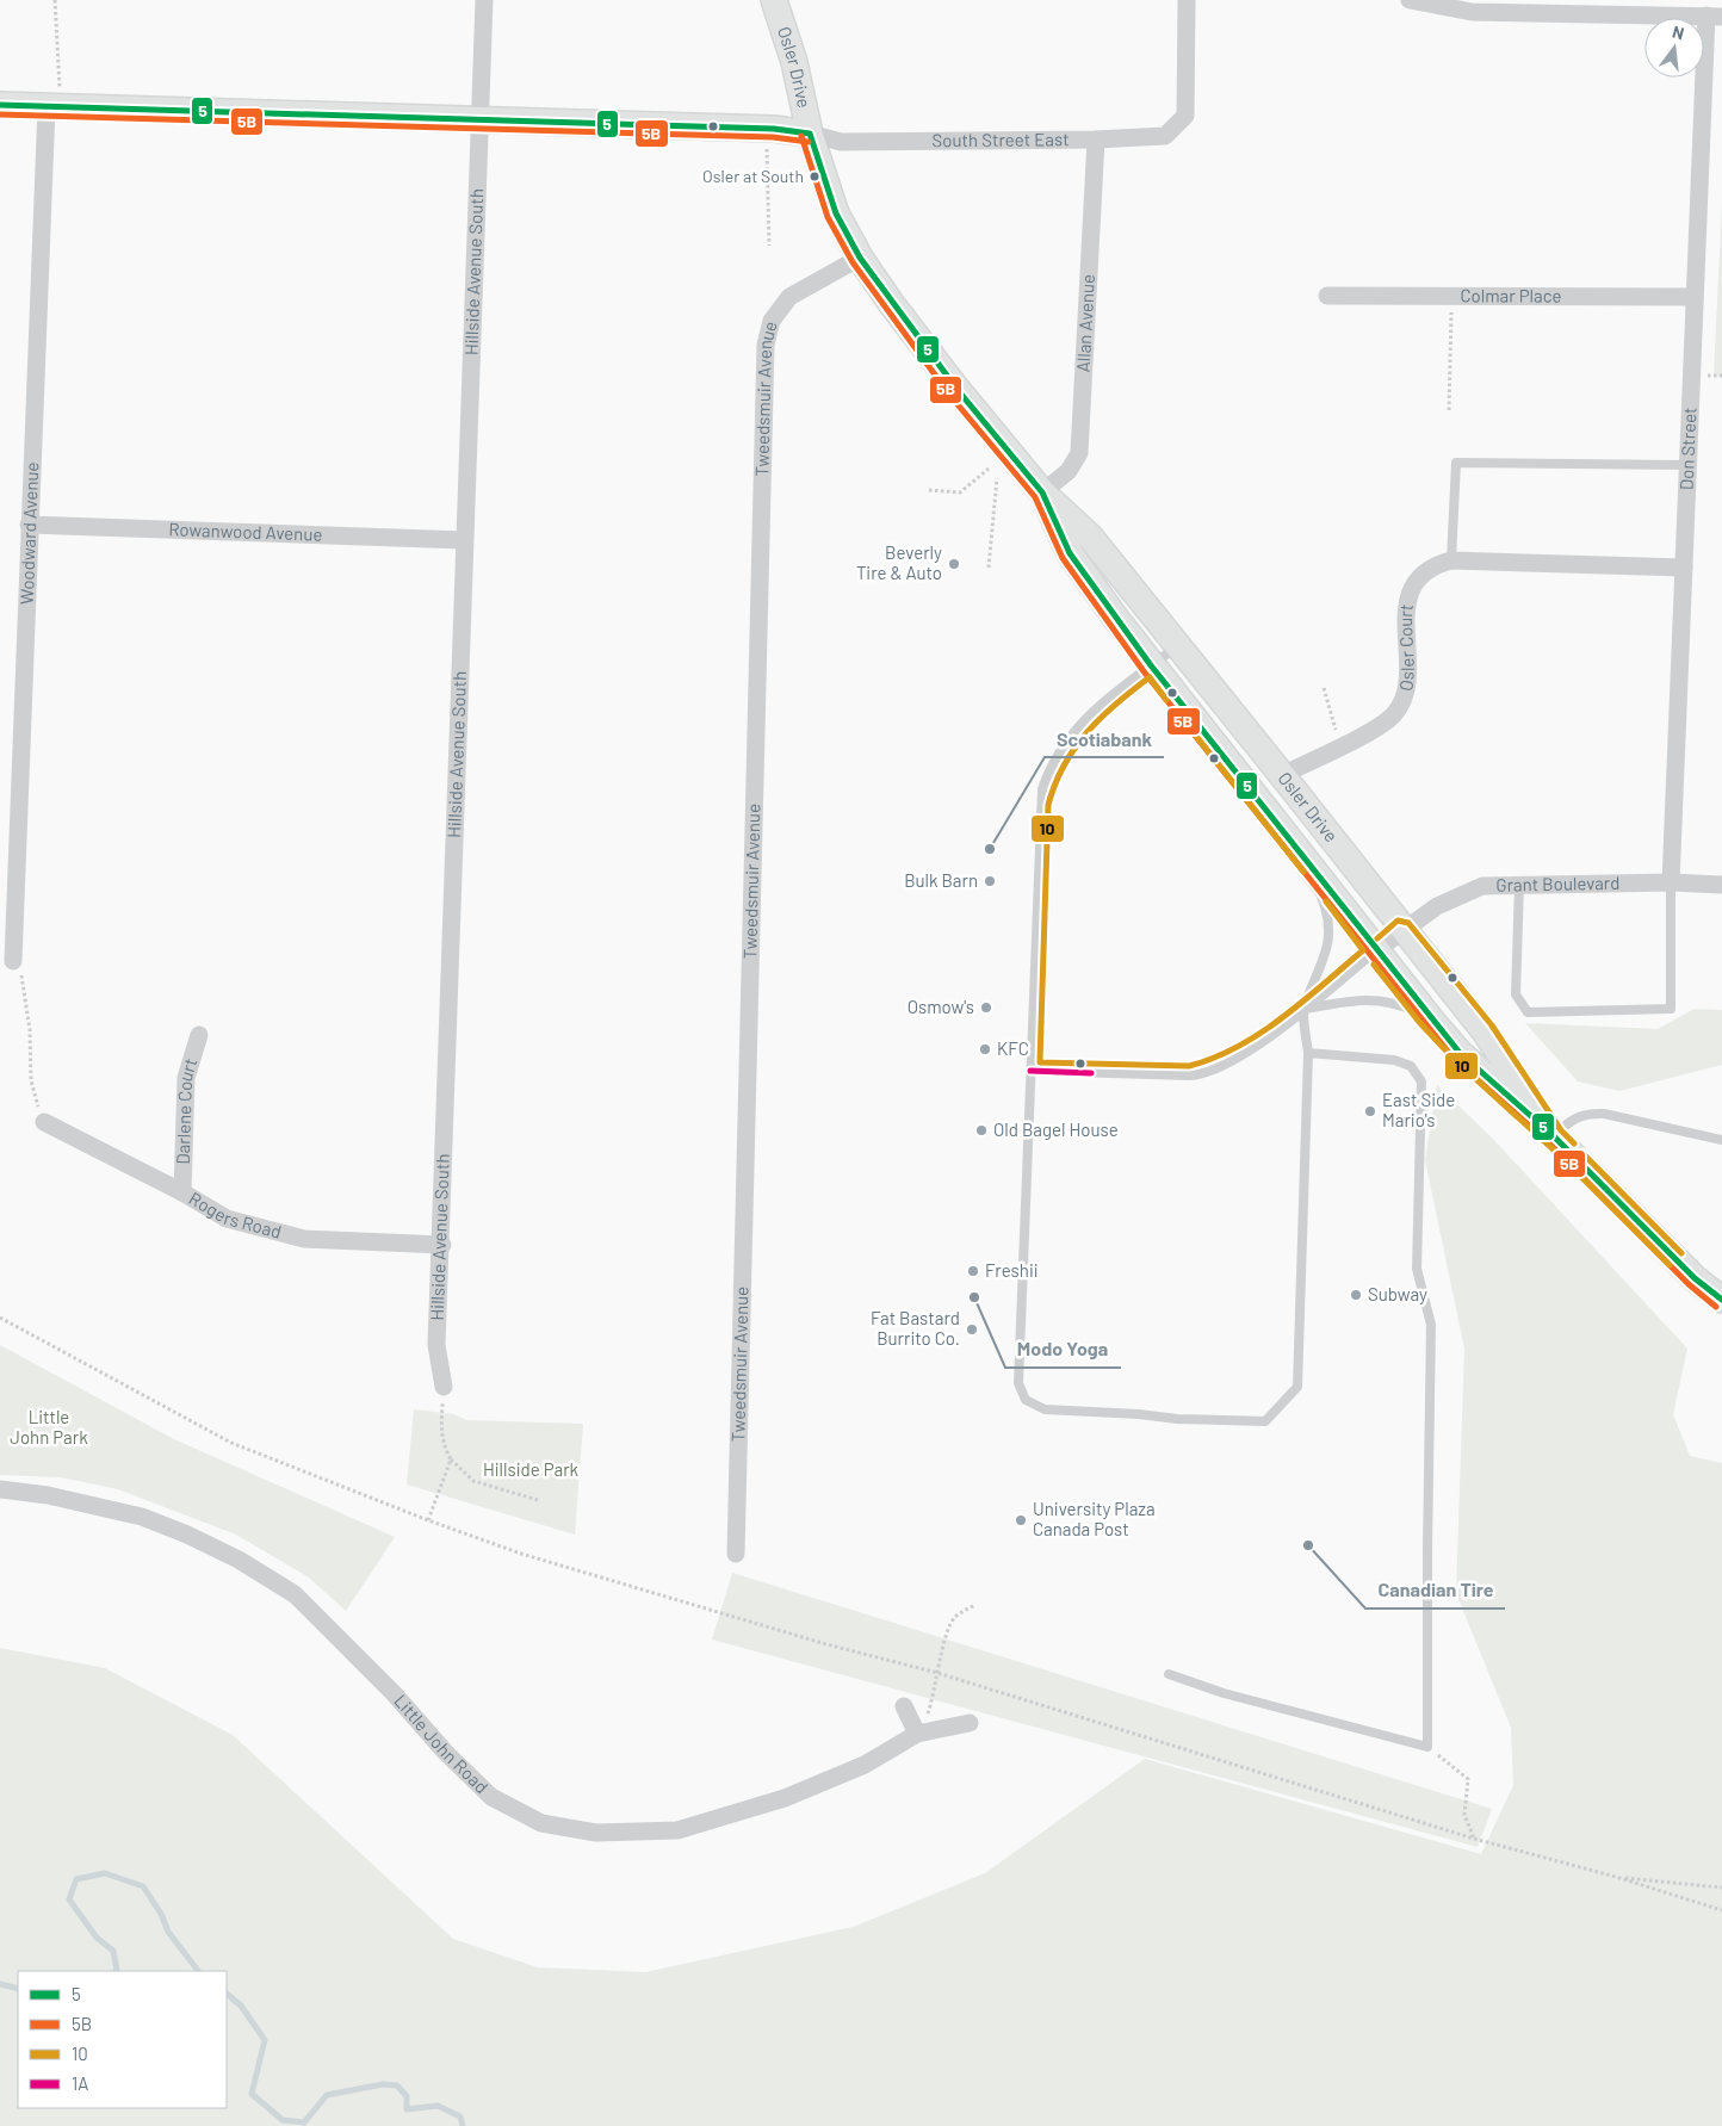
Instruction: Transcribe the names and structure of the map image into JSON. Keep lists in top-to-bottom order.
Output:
{
  "streets": {
    "main road": ["Osler Drive"],
    "street": [
      "South Street East",
      "Hillside Avenue South",
      "Colmar Place",
      "Allan Avenue",
      "Tweedsmuir Avenue",
      "Don Street",
      "Woodward Avenue",
      "Rowanwood Avenue",
      "Osler Court",
      "Grant Boulevard",
      "Darlene Court",
      "Rogers Road",
      "Little John Road"
    ]
  },
  "crossings": [
    ["Osler Drive", "South Street East"],
    ["Osler Drive", "Allan Avenue"],
    ["Osler Drive", "Tweedsmuir Avenue"],
    ["Osler Drive", "Osler Court"],
    ["Osler Drive", "Grant Boulevard"],
    ["South Street East", "Allan Avenue"],
    ["Hillside Avenue South", "Rowanwood Avenue"],
    ["Hillside Avenue South", "Rogers Road"],
    ["Colmar Place", "Don Street"],
    ["Don Street", "Osler Court"],
    ["Don Street", "Grant Boulevard"],
    ["Woodward Avenue", "Rowanwood Avenue"],
    ["Darlene Court", "Rogers Road"]
  ],
  "parks": ["Little John Park", "Hillside Park"],
  "places": [
    "Osler at South",
    "Beverly Tire & Auto",
    "Scotiabank",
    "Bulk Barn",
    "Osmow's",
    "KFC",
    "East Side Mario's",
    "Old Bagel House",
    "Freshii",
    "Subway",
    "Modo Yoga",
    "Fat Bastard Burrito Co.",
    "University Plaza Canada Post",
    "Canadian Tire"
  ],
  "lines": [
    "transit line 5",
    "transit line 5B",
    "transit line 10",
    "transit line 1A"
  ],
  "legend": [
    "5",
    "5B",
    "10",
    "1A"
  ],
  "north": "top"
}
